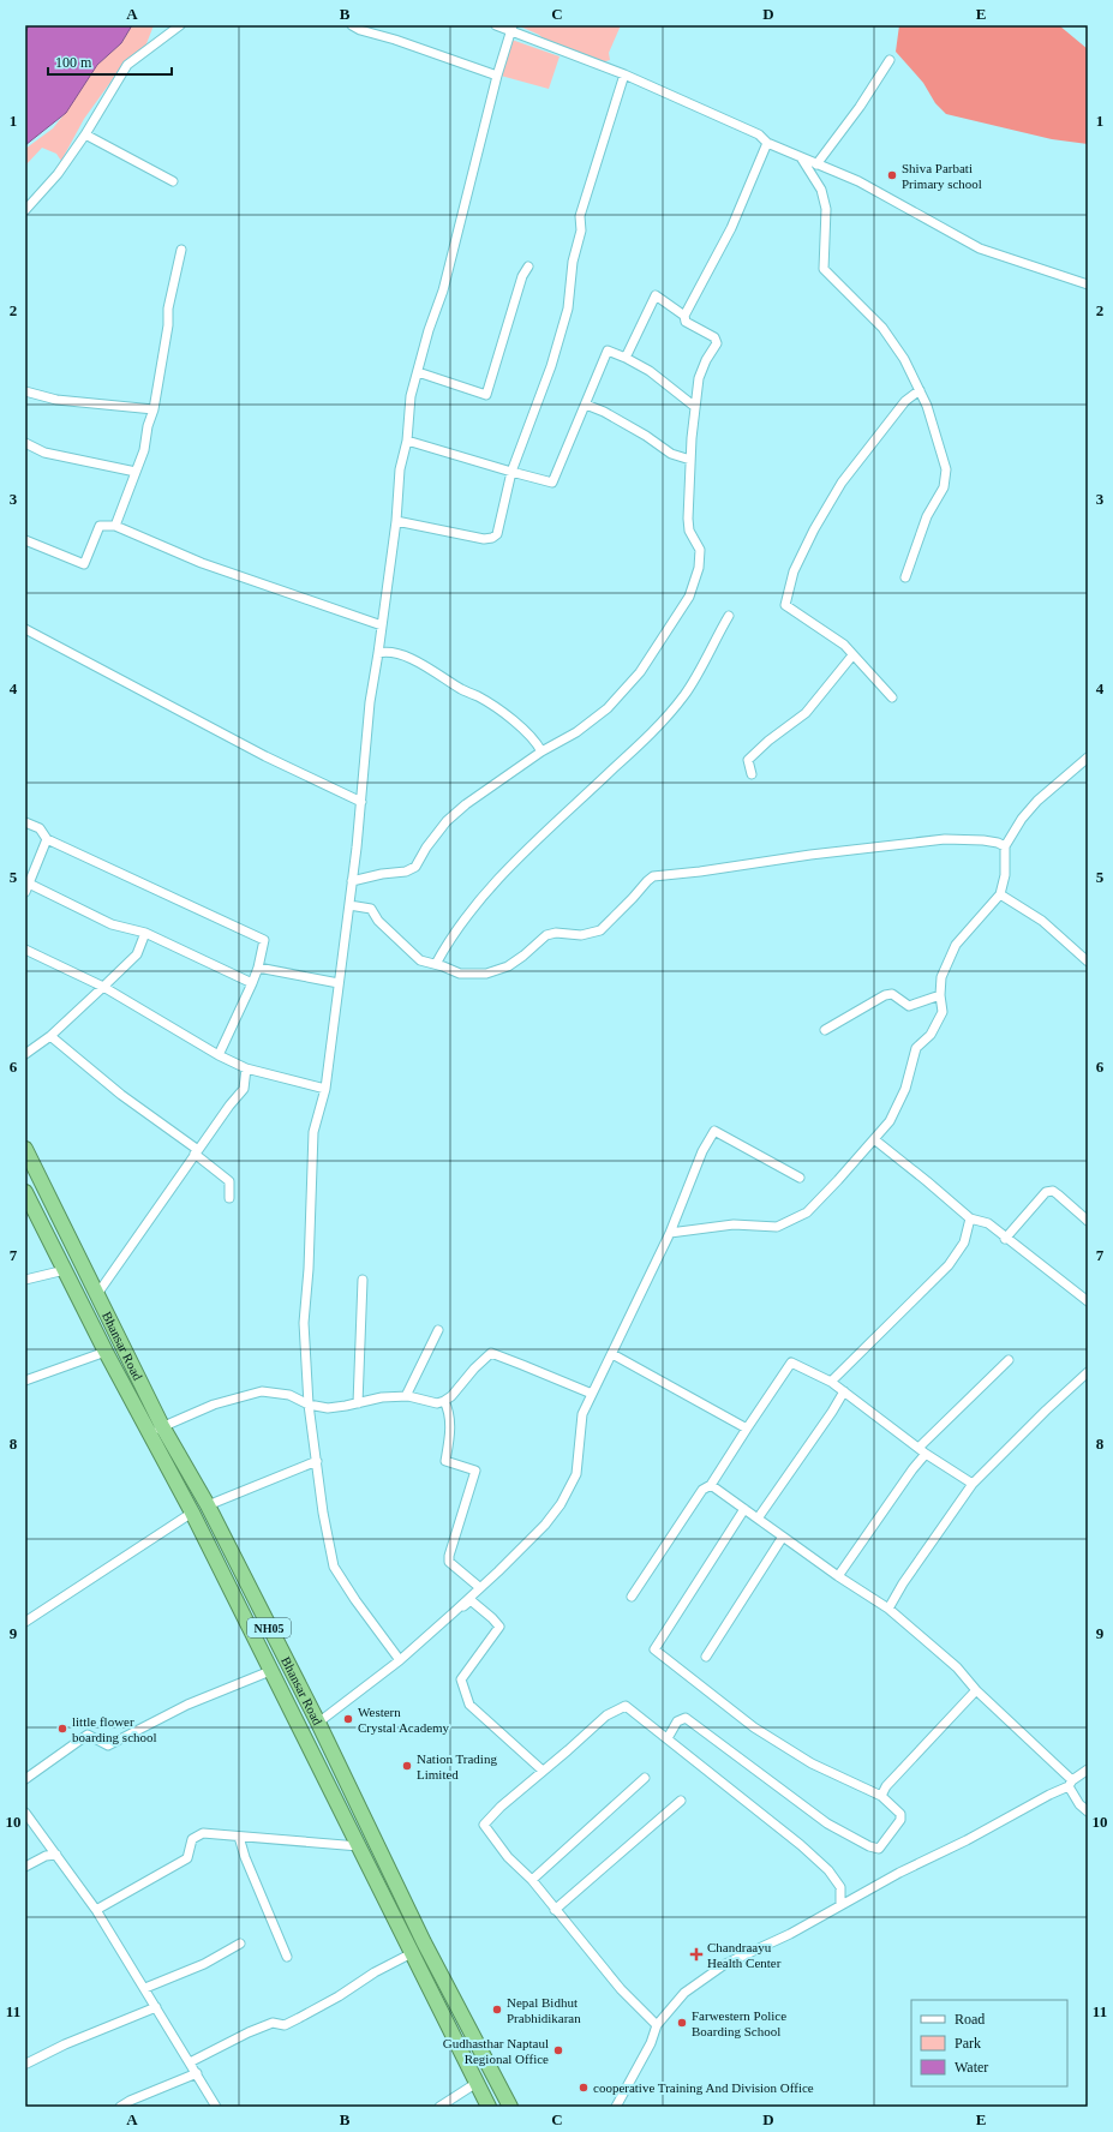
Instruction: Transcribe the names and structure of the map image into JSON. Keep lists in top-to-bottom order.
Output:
{
  "streets": {
    "highway": ["Bhansar Road", "NH05"]
  },
  "places": {
    "other": [
      "Shiva Parbati Primary school",
      "Western Crystal Academy",
      "little flower boarding school",
      "Nation Trading Limited",
      "Nepal Bidhut Prabhidikaran",
      "Farwestern Police Boarding School",
      "Gudhasthar Naptaul Regional Office",
      "cooperative Training And Division Office"
    ],
    "health": ["Chandraayu Health Center"]
  },
  "legend": ["Road", "Park", "Water"],
  "scale_bar": "100 m",
  "grid": {
    "columns": [
      "A",
      "B",
      "C",
      "D",
      "E"
    ],
    "rows": [
      "1",
      "2",
      "3",
      "4",
      "5",
      "6",
      "7",
      "8",
      "9",
      "10",
      "11"
    ]
  }
}
